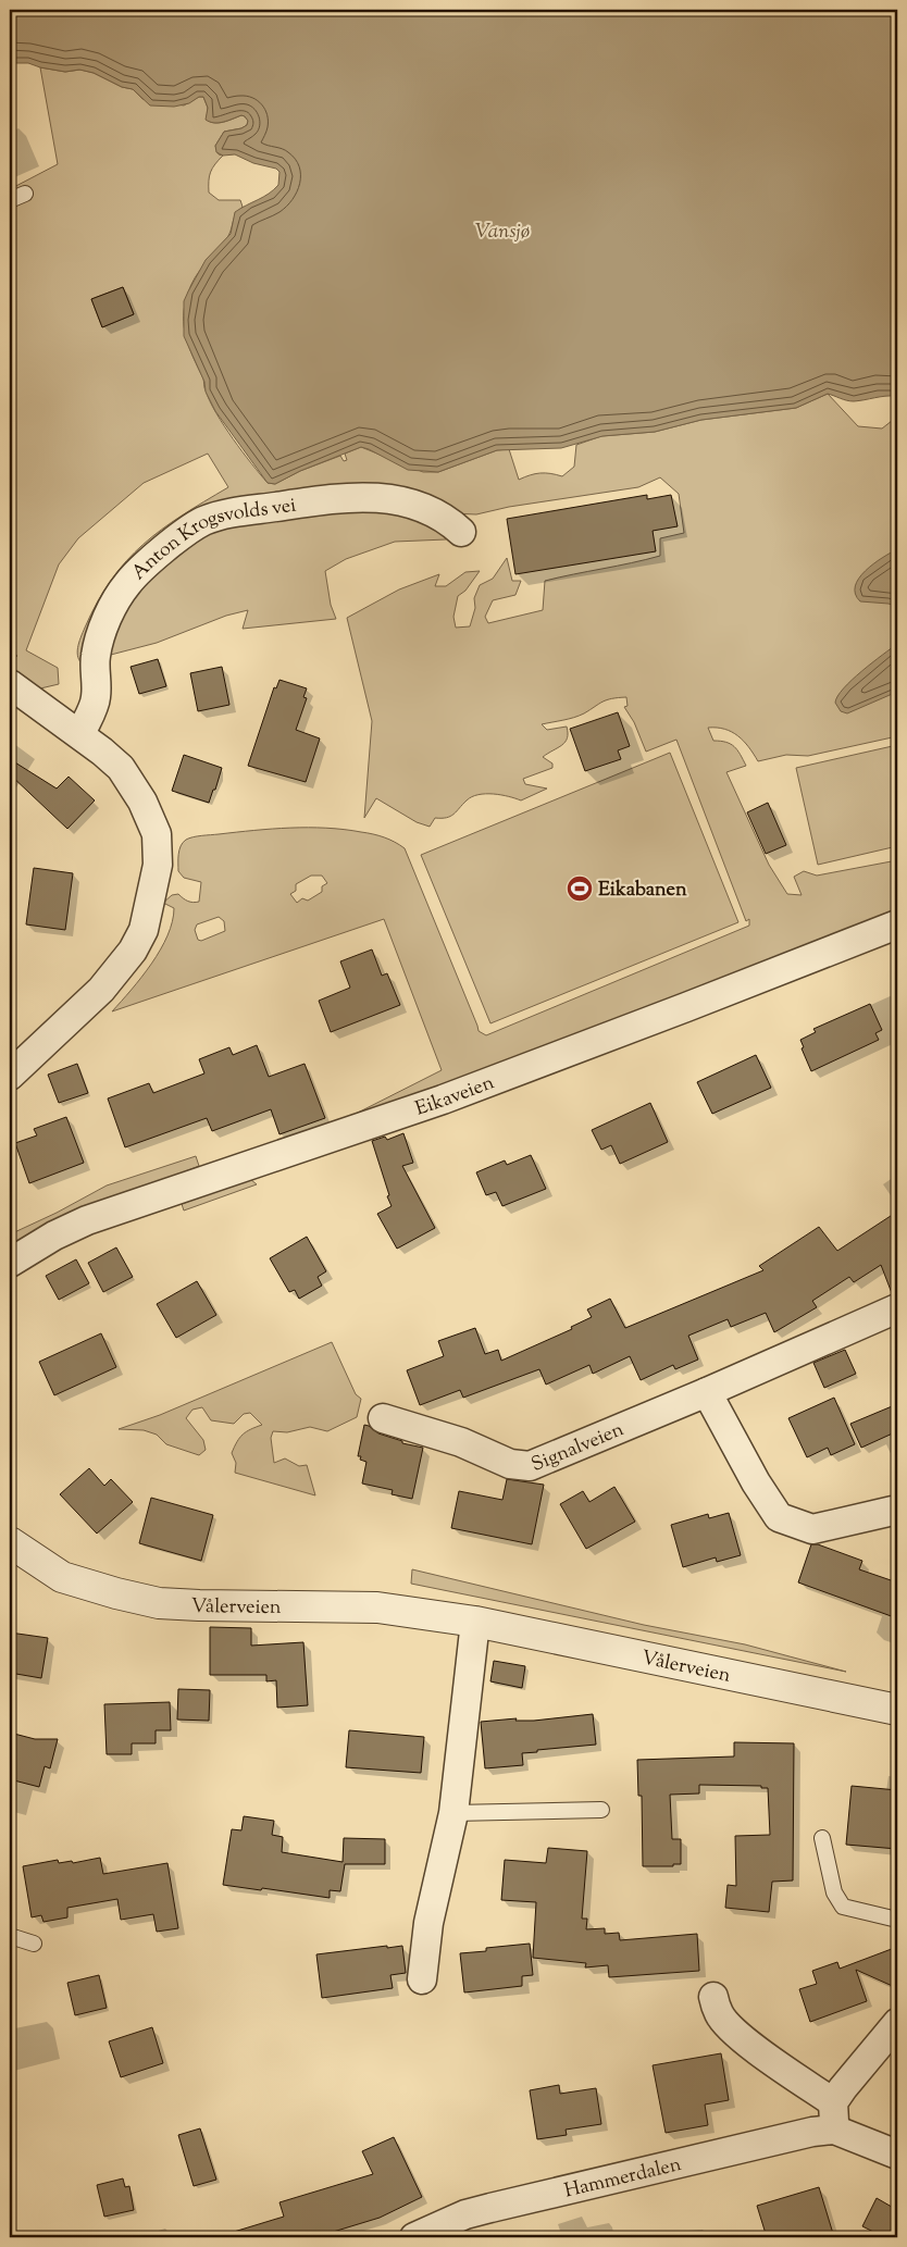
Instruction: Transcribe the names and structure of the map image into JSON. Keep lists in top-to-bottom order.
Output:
{
  "streets": {
    "street": [
      "Anton Krogsvolds vei",
      "Eikaveien",
      "Signalveien",
      "Vålerveien",
      "Hammerdalen"
    ]
  },
  "water": ["Vansjø"],
  "places": {
    "sports": ["Eikabanen"]
  }
}
